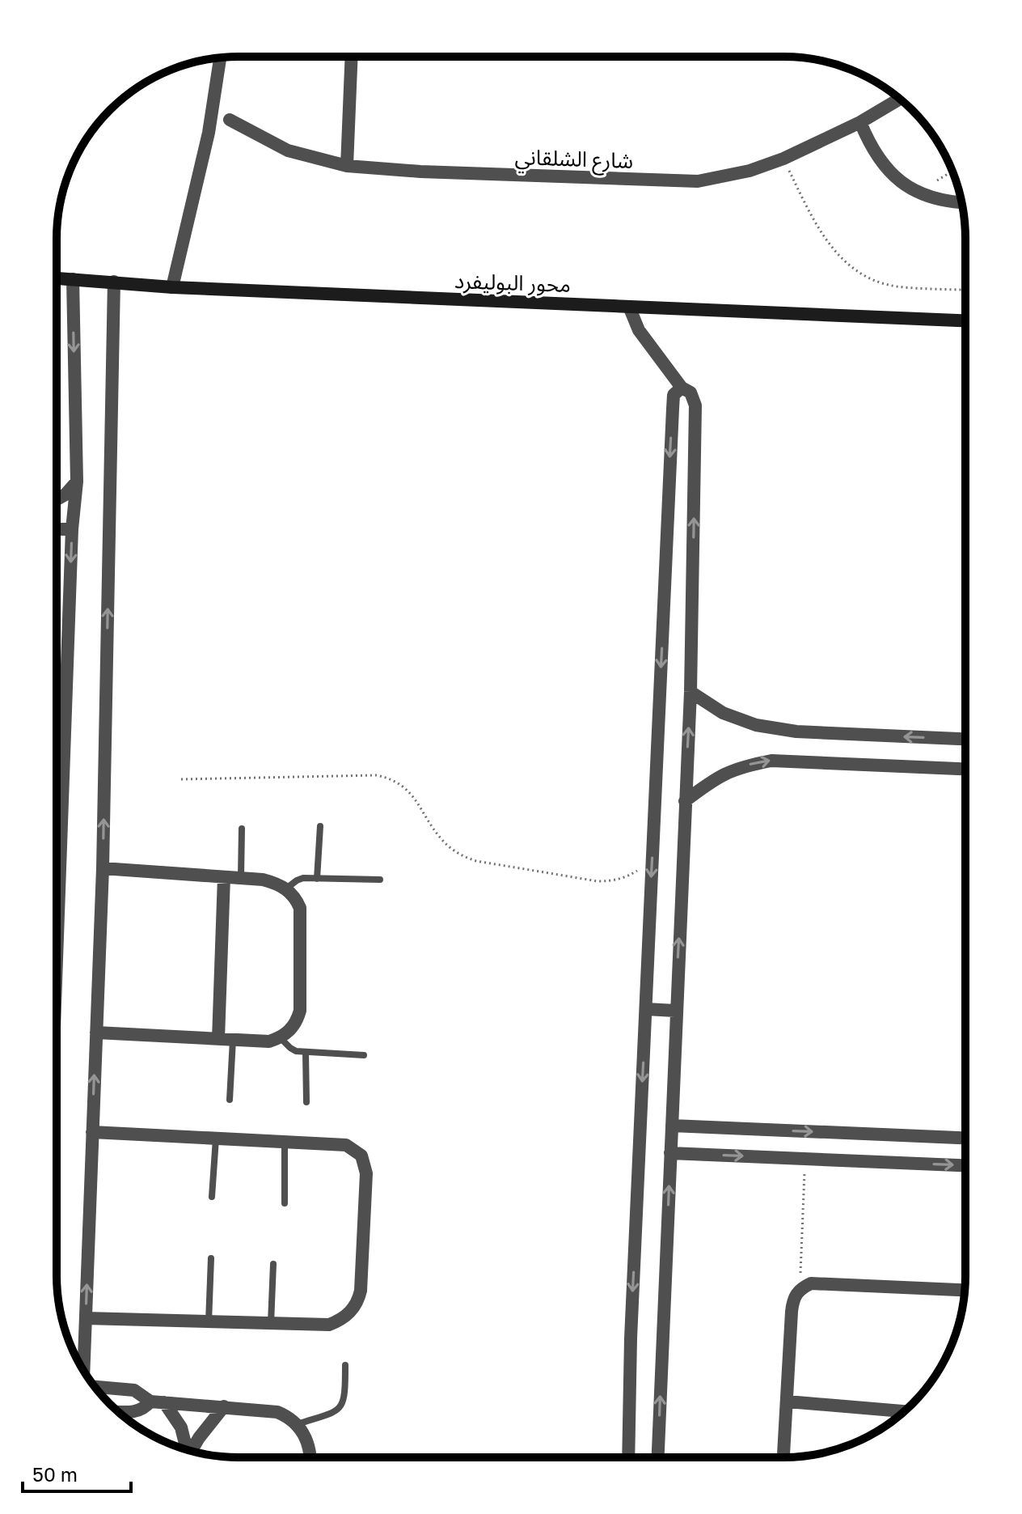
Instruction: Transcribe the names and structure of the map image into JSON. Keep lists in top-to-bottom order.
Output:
{
  "streets": {
    "street": ["شارع الشلقاني", "محور البوليفرد"]
  },
  "scale_bar": "50 m"
}
